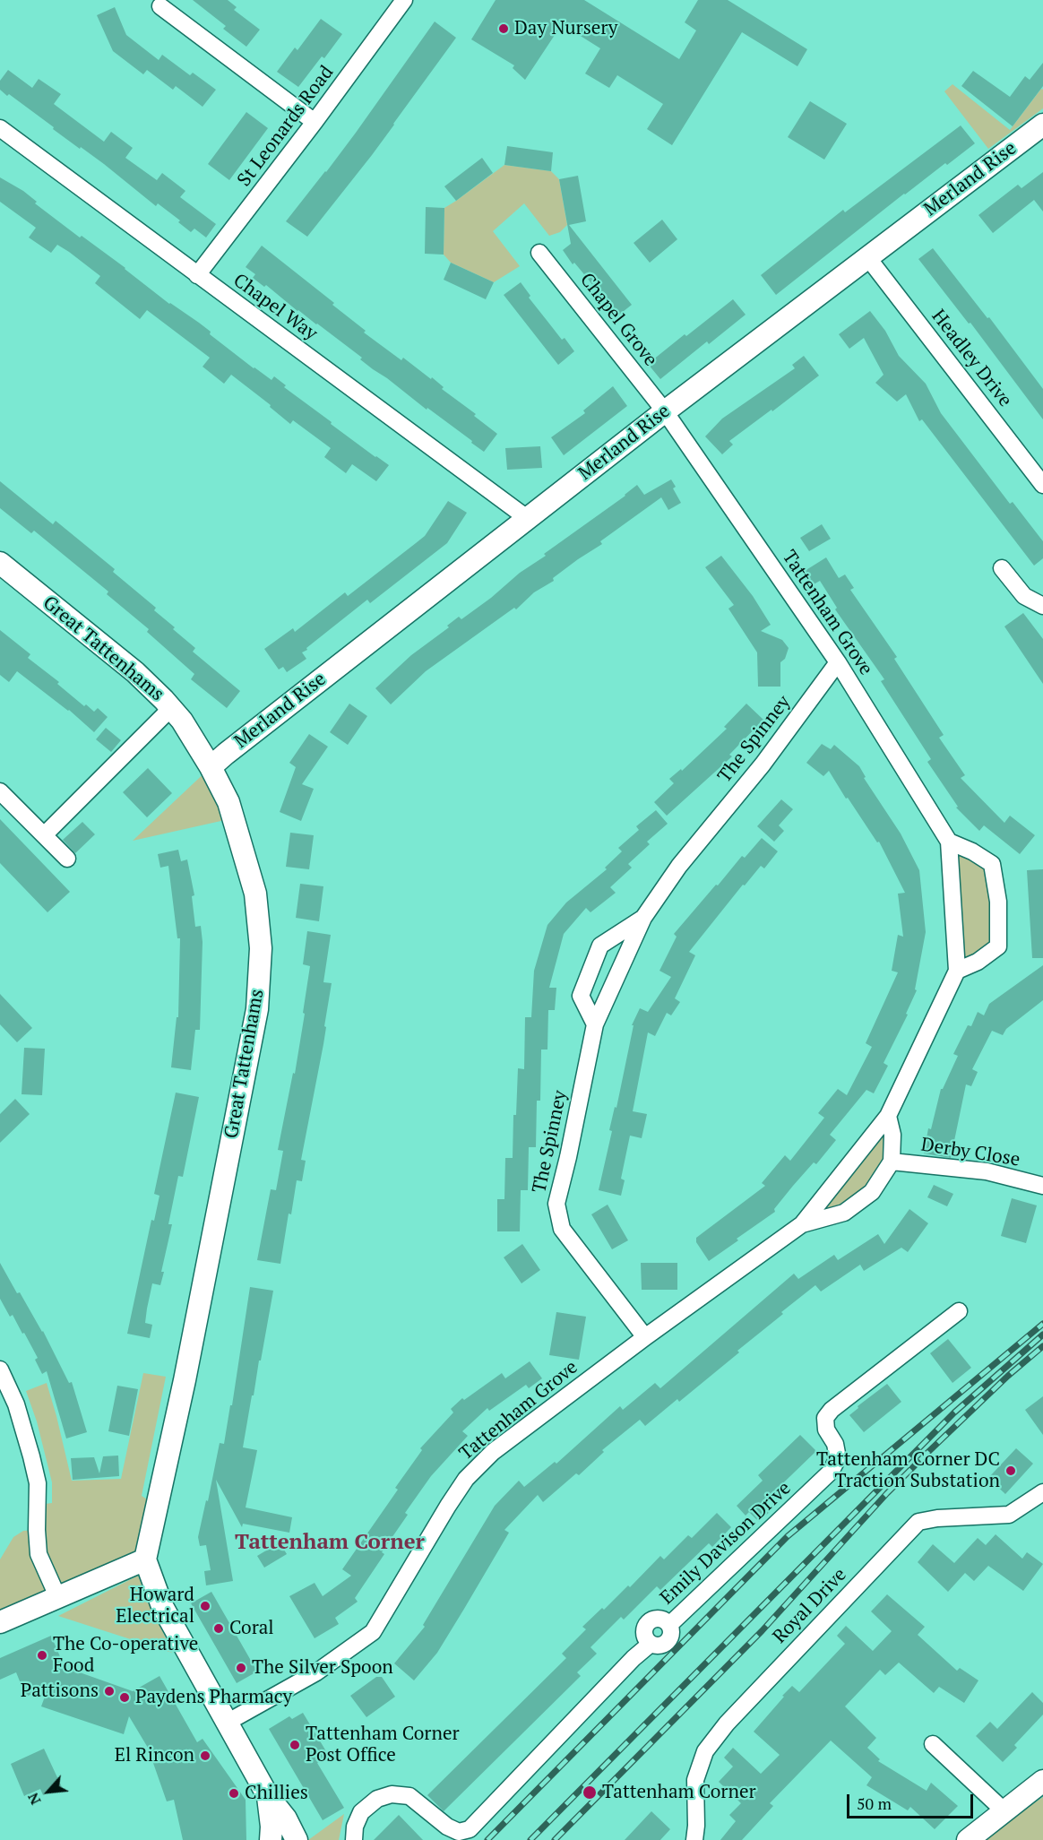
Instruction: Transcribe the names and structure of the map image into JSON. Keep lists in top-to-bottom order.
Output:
{
  "streets": {
    "main road": ["Merland Rise", "Great Tattenhams"],
    "street": [
      "St Leonards Road",
      "Chapel Way",
      "Chapel Grove",
      "Headley Drive",
      "Tattenham Grove",
      "The Spinney",
      "Derby Close",
      "Emily Davison Drive",
      "Royal Drive"
    ]
  },
  "crossings": [
    ["St Leonards Road", "Chapel Way"],
    ["Merland Rise", "Chapel Way"],
    ["Merland Rise", "Chapel Grove"],
    ["Merland Rise", "Headley Drive"],
    ["Merland Rise", "Tattenham Grove"],
    ["Merland Rise", "Great Tattenhams"],
    ["Chapel Grove", "Tattenham Grove"],
    ["Tattenham Grove", "The Spinney"],
    ["Tattenham Grove", "Derby Close"]
  ],
  "districts": ["Tattenham Corner"],
  "places": [
    "Day Nursery",
    "Tattenham Corner DC Traction Substation",
    "Howard Electrical",
    "Coral",
    "The Co-operative Food",
    "The Silver Spoon",
    "Pattisons",
    "Paydens Pharmacy",
    "Tattenham Corner Post Office",
    "El Rincon",
    "Tattenham Corner",
    "Chillies"
  ],
  "scale_bar": "50 m",
  "north": "bottom left"
}
